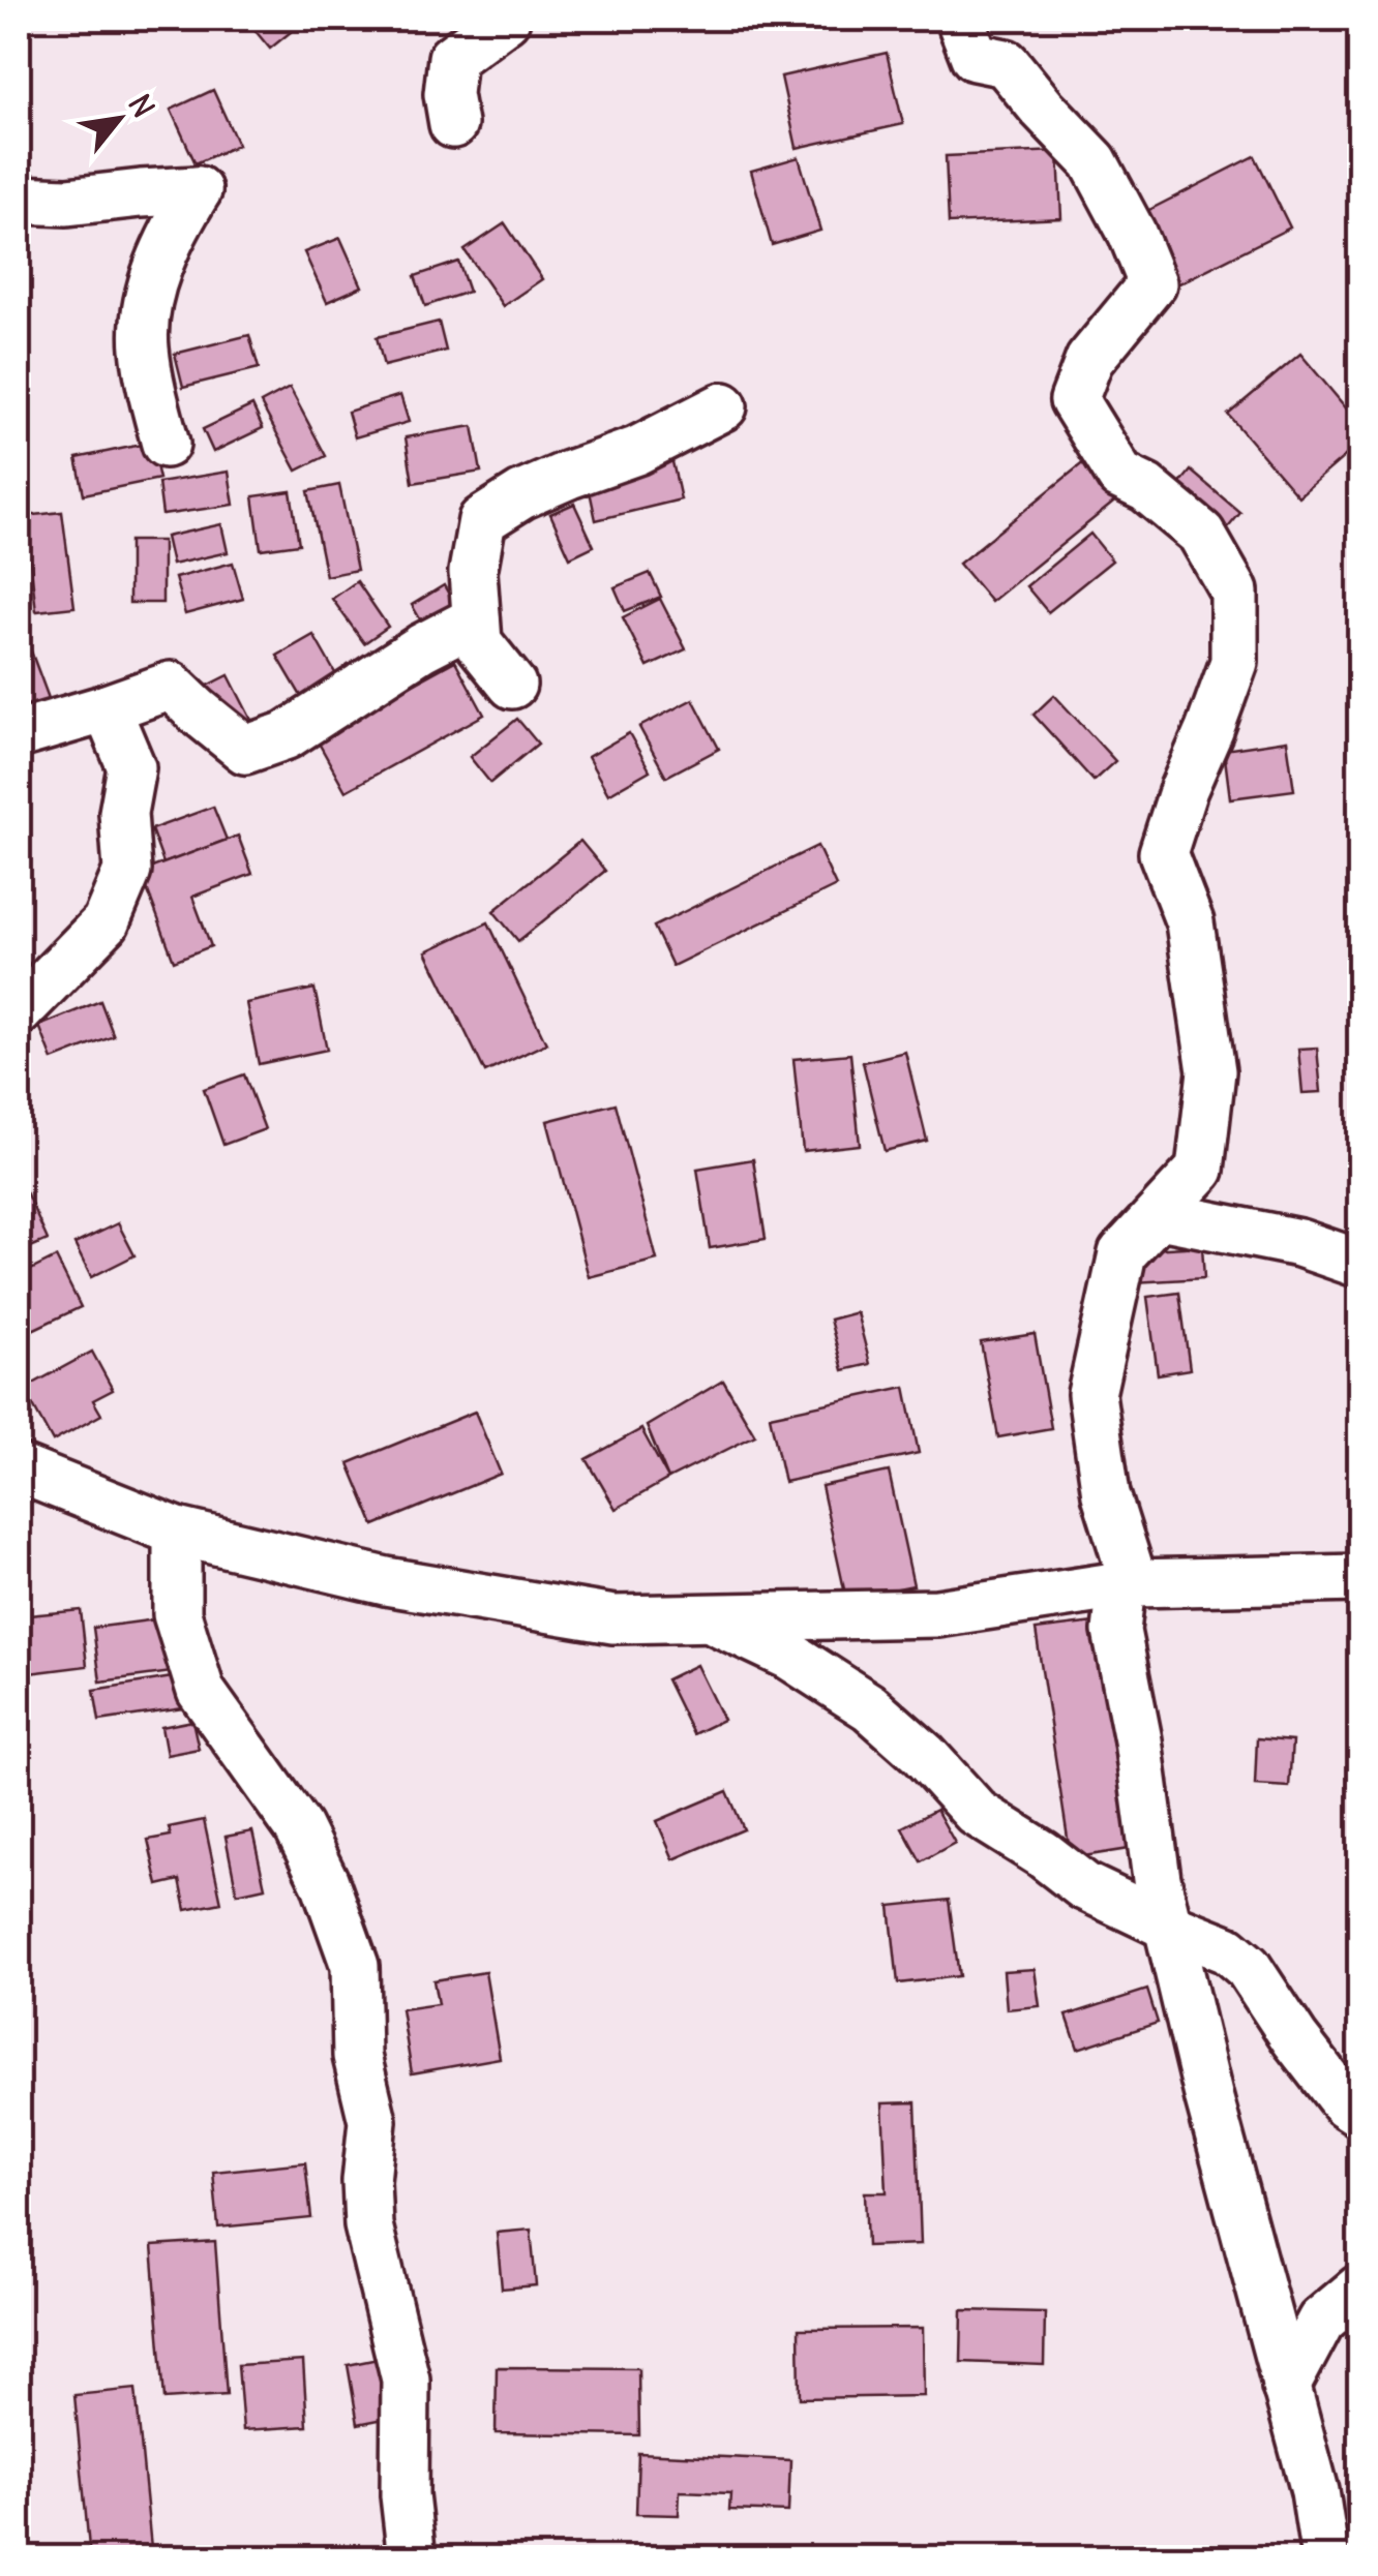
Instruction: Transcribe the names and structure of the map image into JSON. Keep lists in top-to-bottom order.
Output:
{
  "north": "top right"
}
